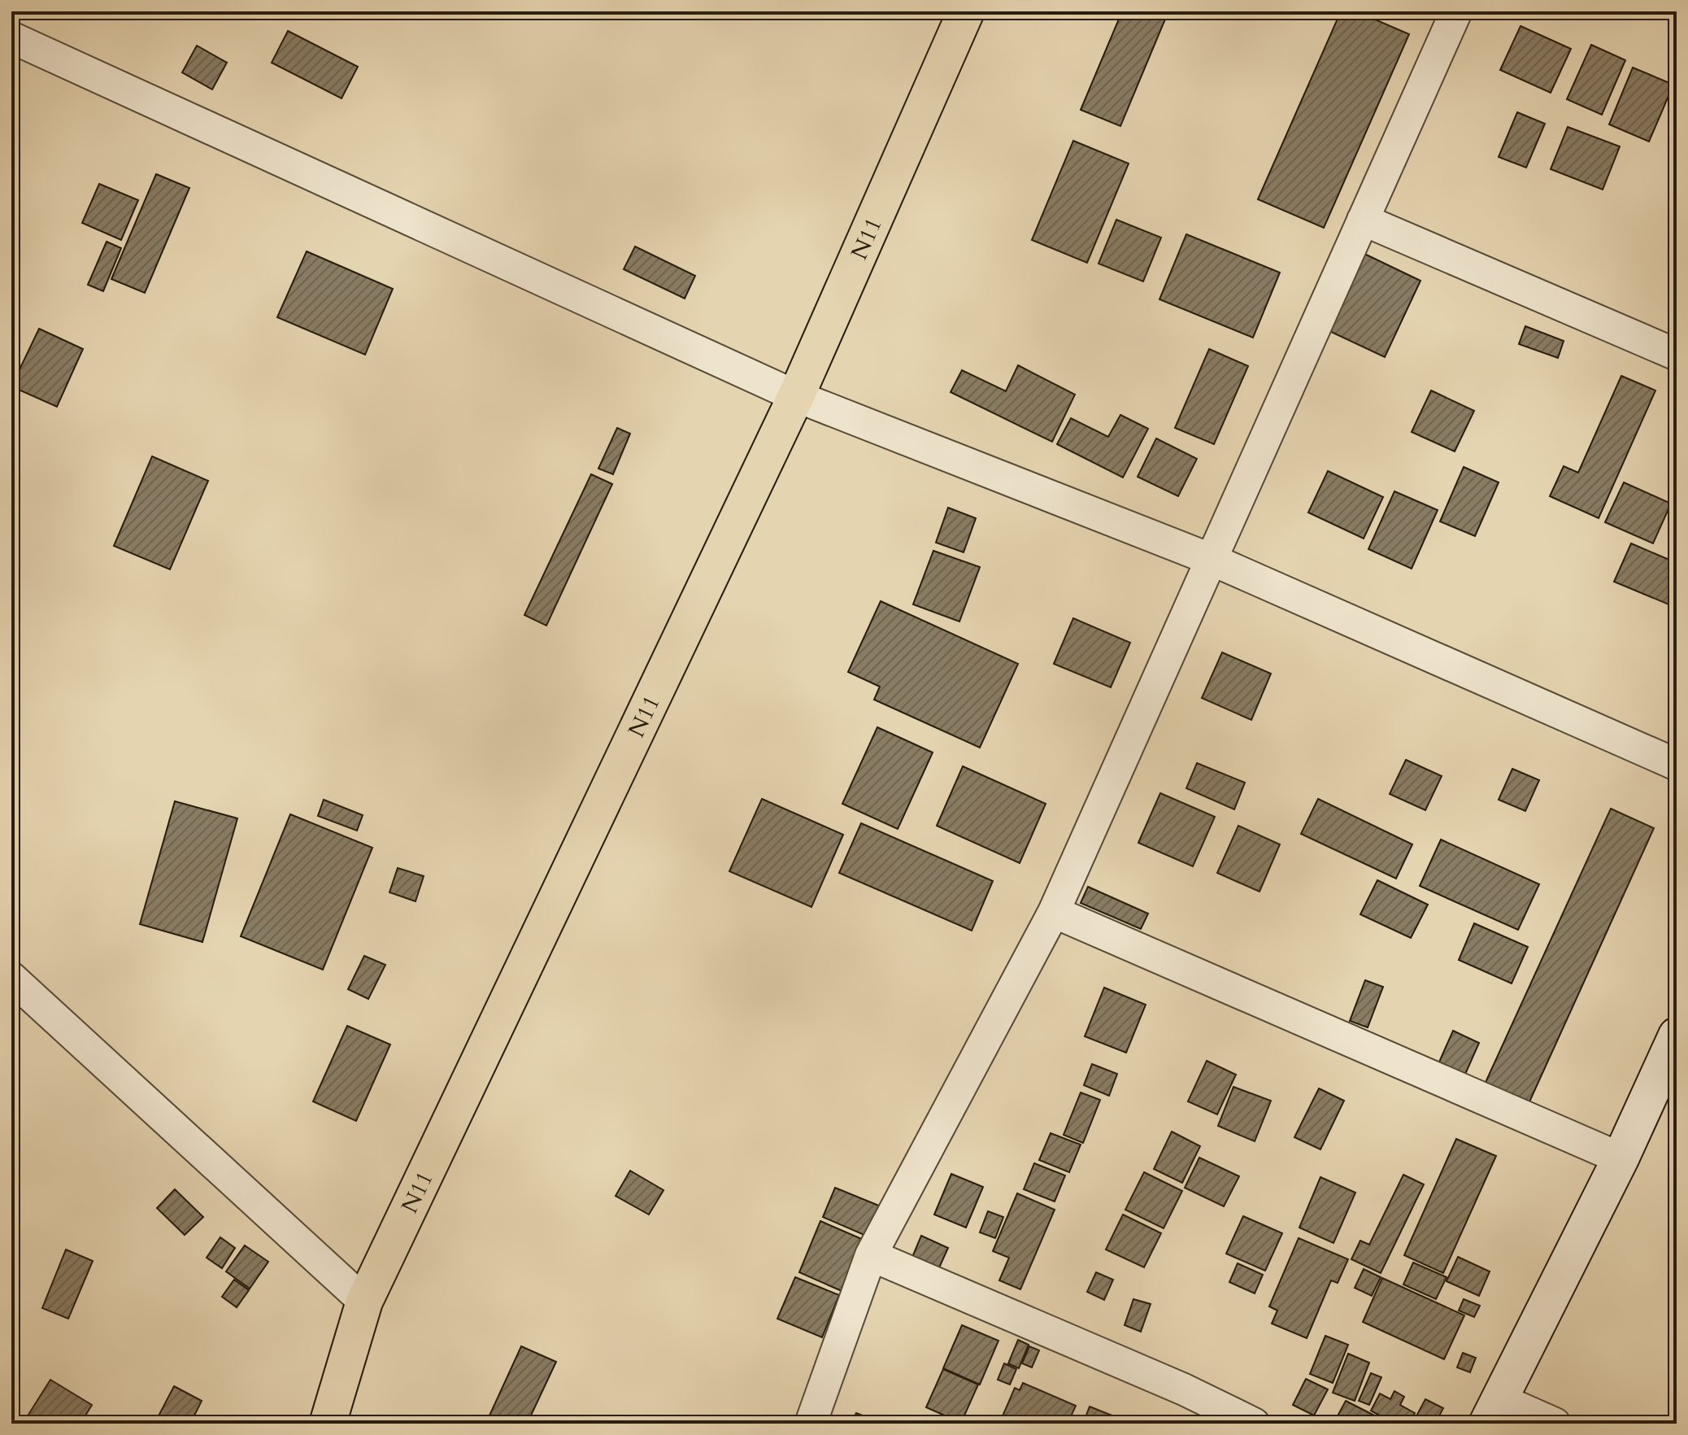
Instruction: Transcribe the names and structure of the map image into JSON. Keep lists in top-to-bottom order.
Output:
{
  "streets": {
    "main road": ["N11"]
  }
}
